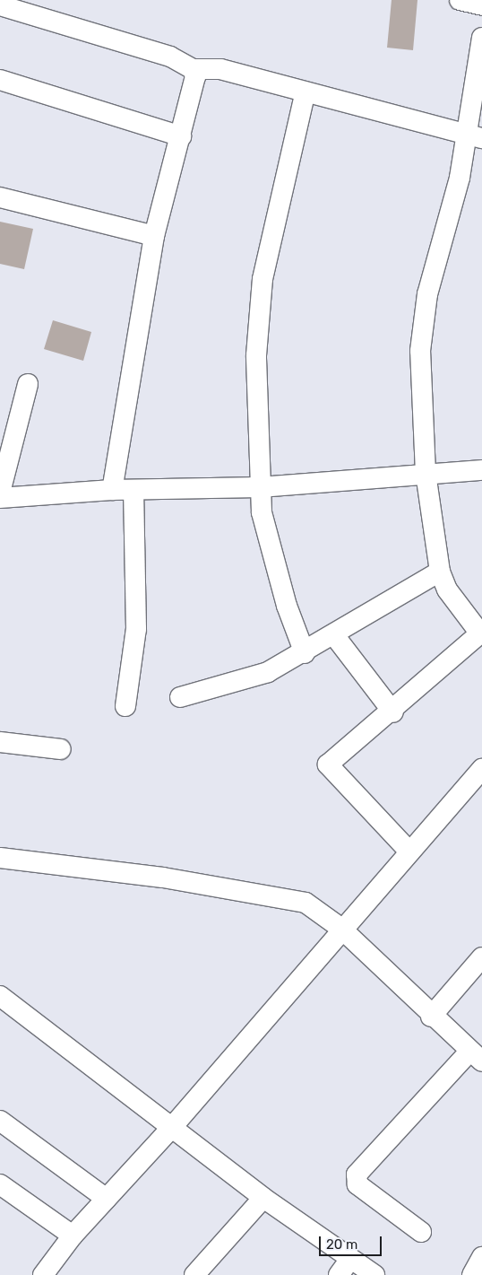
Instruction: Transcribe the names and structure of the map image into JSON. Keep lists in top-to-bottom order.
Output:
{
  "scale_bar": "20 m"
}
